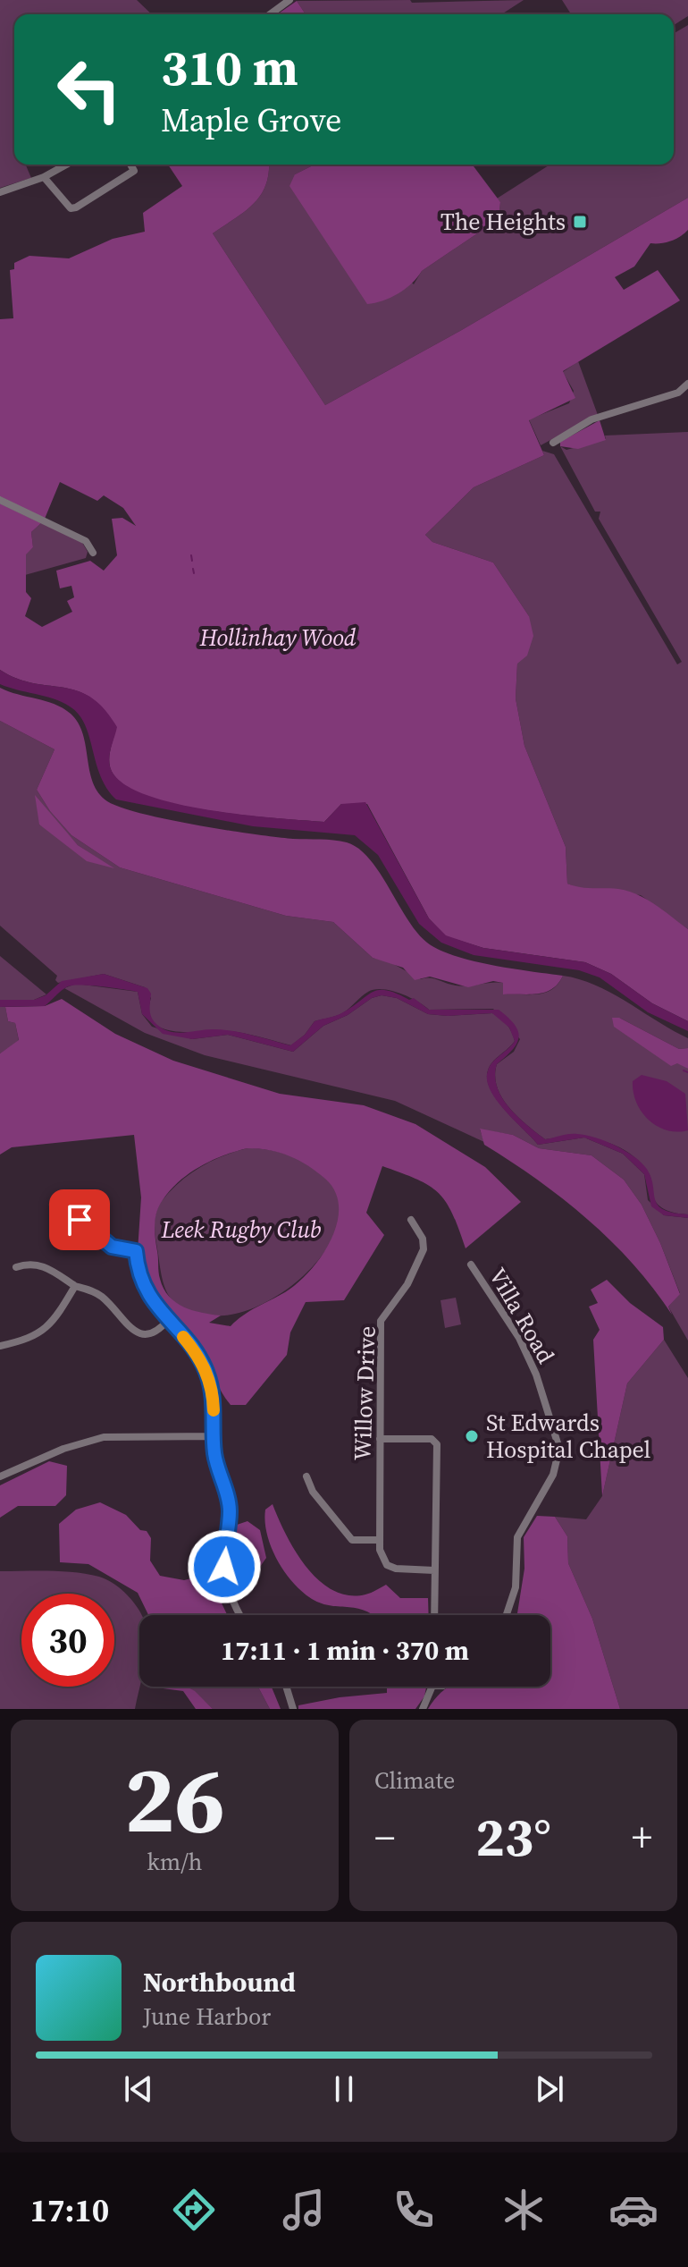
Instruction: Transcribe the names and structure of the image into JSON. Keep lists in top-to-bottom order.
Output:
{
  "streets": {
    "street": ["Villa Road", "Willow Drive"]
  },
  "parks": ["Hollinhay Wood", "Leek Rugby Club"],
  "places": {
    "transit": ["The Heights"],
    "other": ["St Edwards Hospital Chapel"]
  },
  "page": {
    "turn": ["310 m", "Maple Grove"],
    "limit": "30",
    "trip": "17:11 · 1 min · 370 m",
    "tile": [
      ["26", "km/h"],
      "Climate"
    ],
    "heat": ["−", "23°", "+"],
    "song": ["Northbound", "June Harbor"],
    "tabs": "17:10"
  }
}
